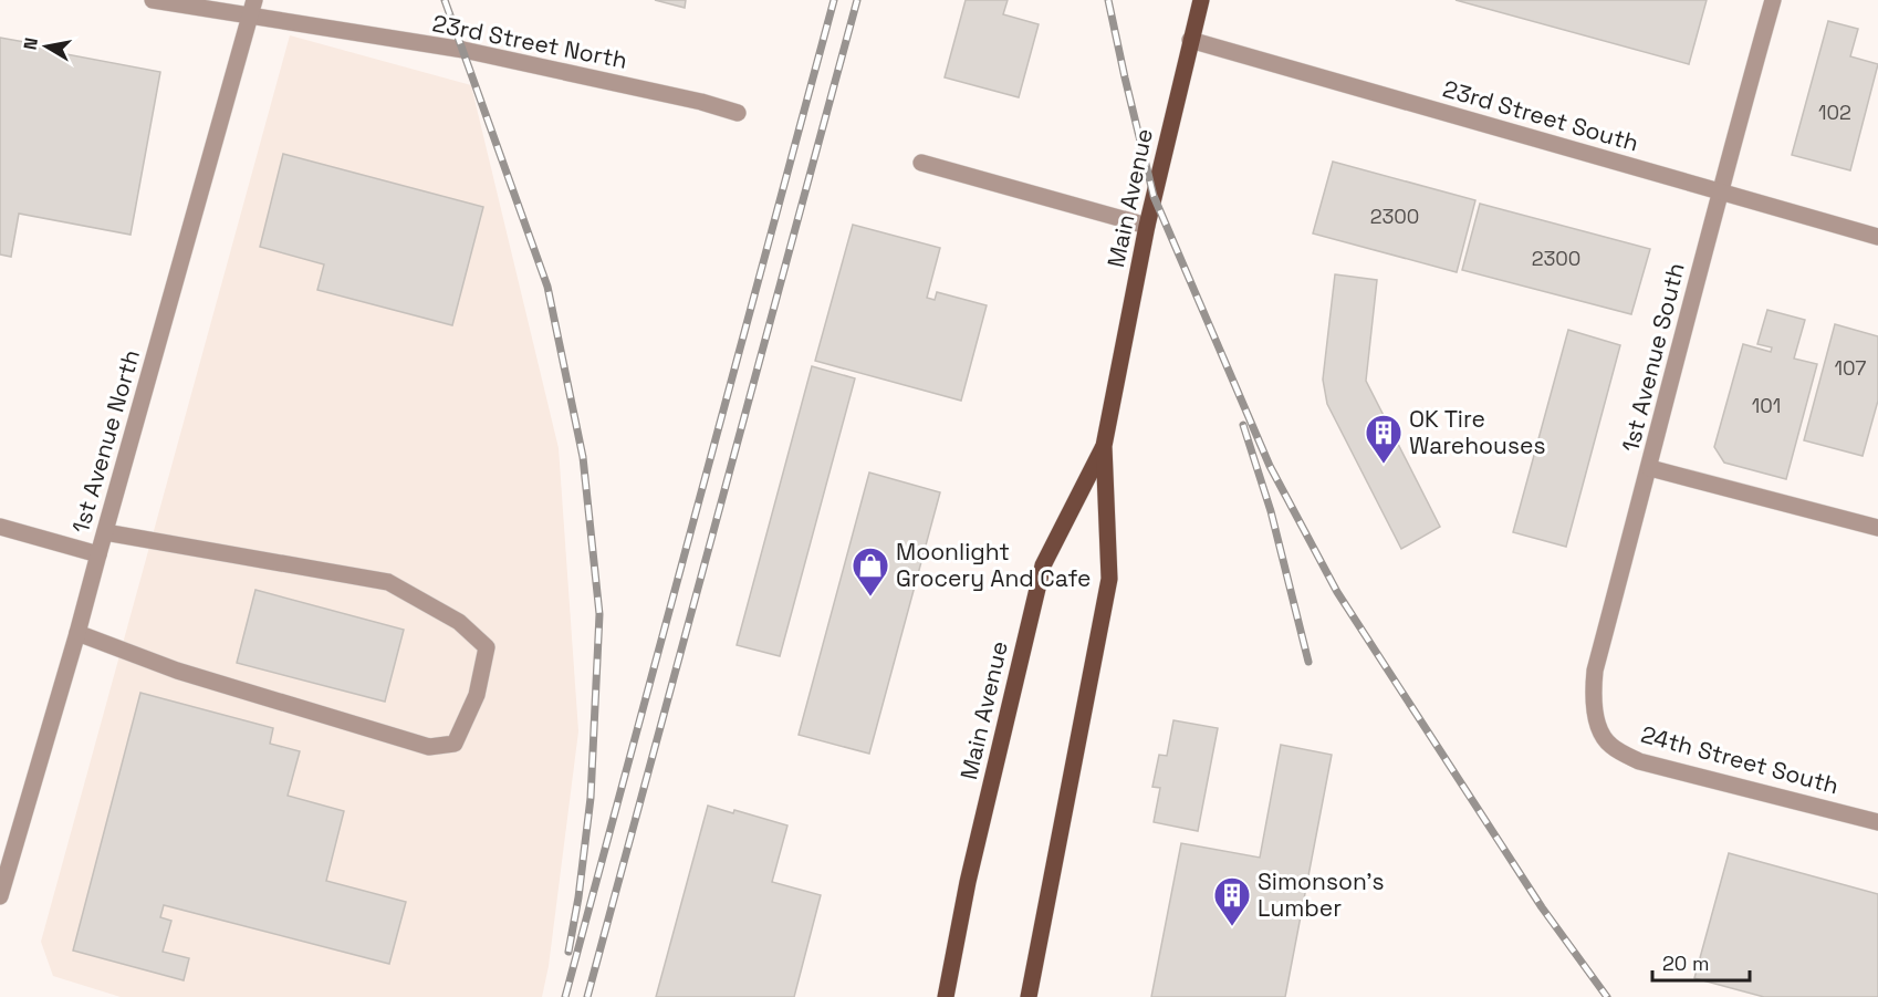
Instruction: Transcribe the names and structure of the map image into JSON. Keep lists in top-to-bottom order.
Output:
{
  "streets": {
    "main road": ["Main Avenue"],
    "street": [
      "23rd Street North",
      "23rd Street South",
      "1st Avenue South",
      "1st Avenue North",
      "24th Street South"
    ]
  },
  "crossings": [
    ["23rd Street North", "1st Avenue North"],
    ["23rd Street South", "Main Avenue"],
    ["23rd Street South", "1st Avenue South"],
    ["1st Avenue South", "24th Street South"]
  ],
  "places": {
    "building": ["OK Tire Warehouses", "Simonson's Lumber"],
    "shop": ["Moonlight Grocery And Cafe"]
  },
  "house_numbers": [
    "102",
    "2300",
    "2300",
    "107",
    "101"
  ],
  "scale_bar": "20 m",
  "north": "left"
}
